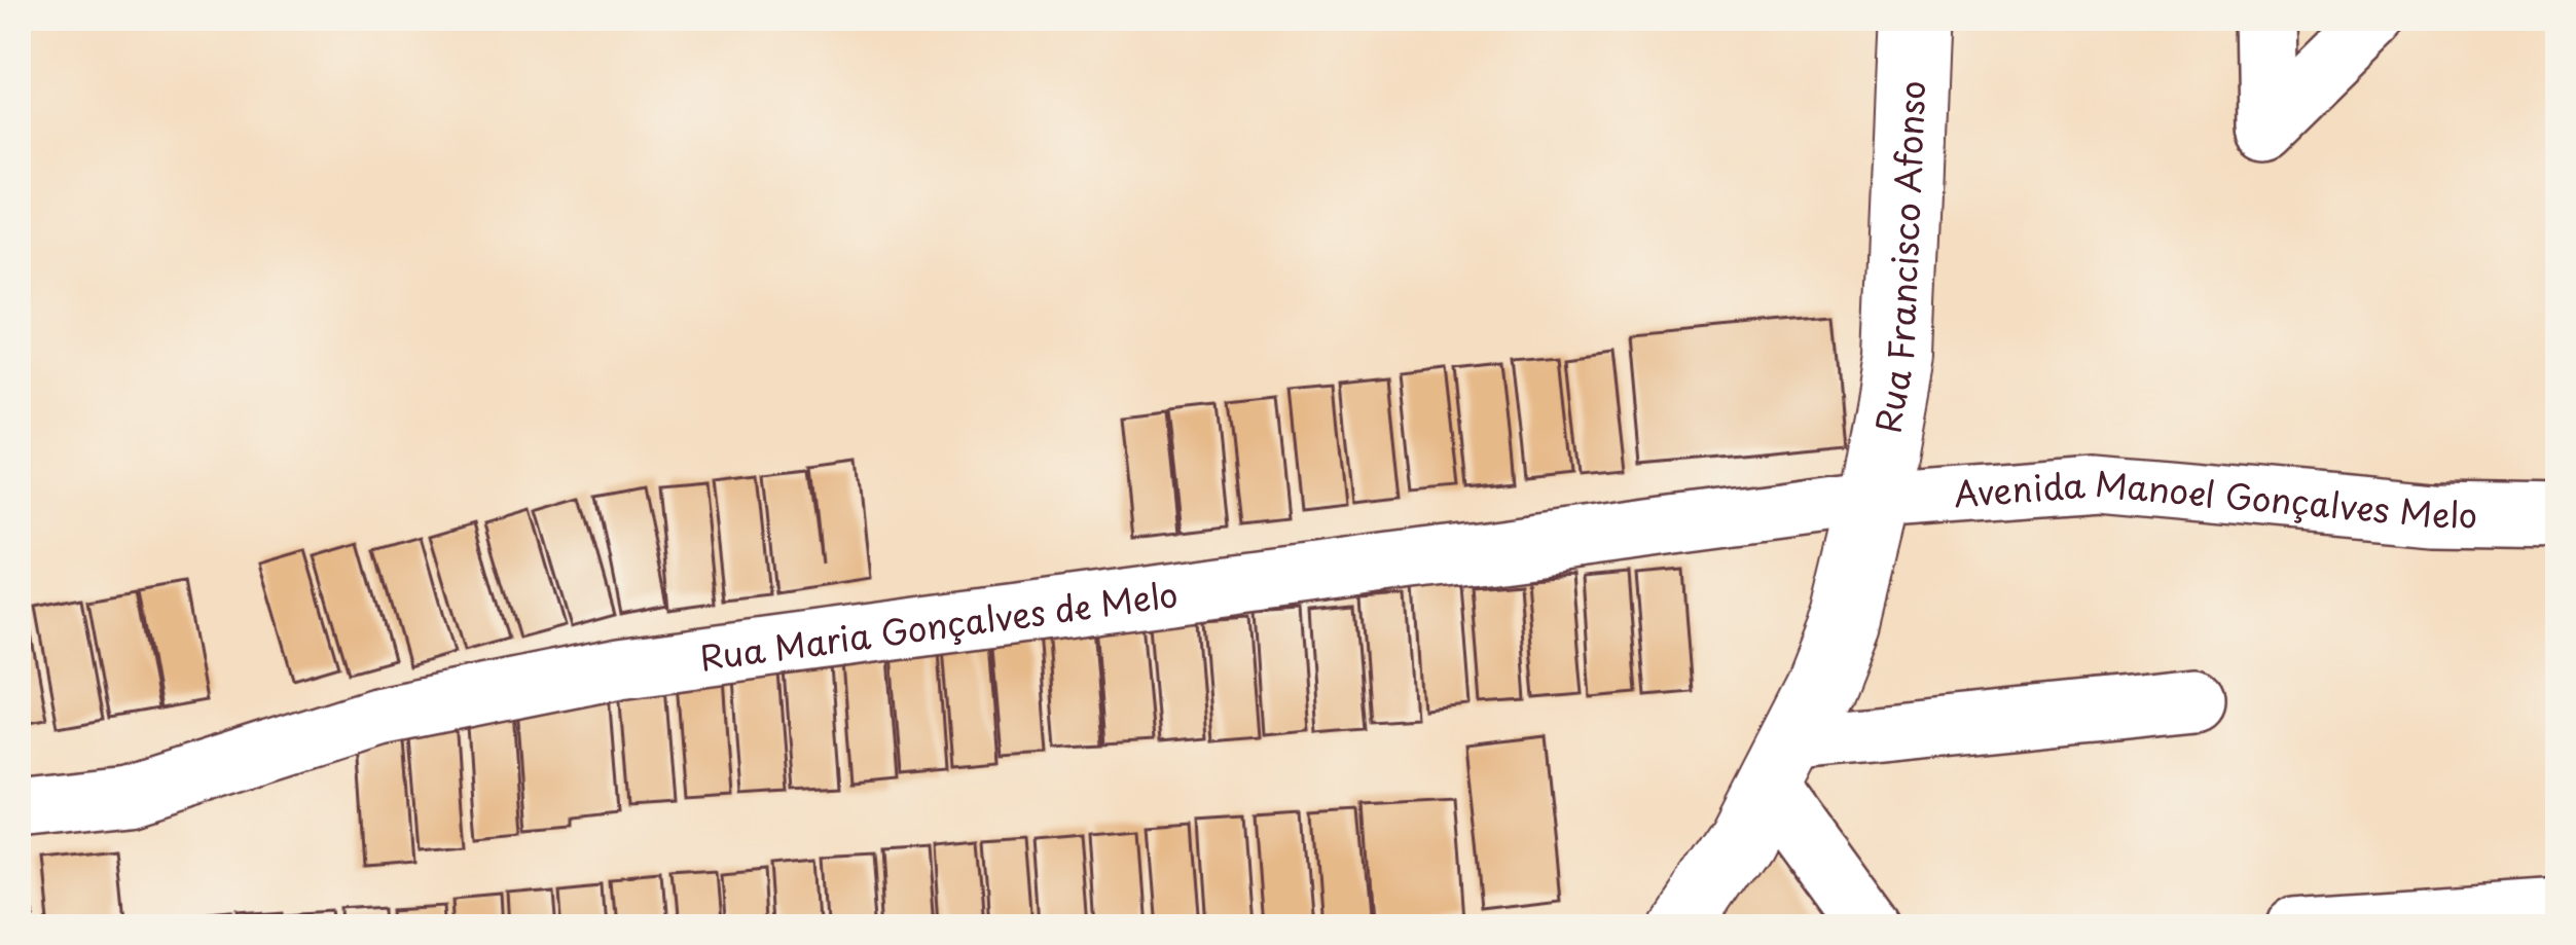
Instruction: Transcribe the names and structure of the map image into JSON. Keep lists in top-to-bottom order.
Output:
{
  "streets": {
    "street": ["Rua Francisco Afonso", "Avenida Manoel Gonçalves Melo", "Rua Maria Gonçalves de Melo"]
  },
  "crossings": [
    ["Rua Francisco Afonso", "Avenida Manoel Gonçalves Melo"],
    ["Rua Francisco Afonso", "Rua Maria Gonçalves de Melo"],
    ["Avenida Manoel Gonçalves Melo", "Rua Maria Gonçalves de Melo"]
  ]
}
